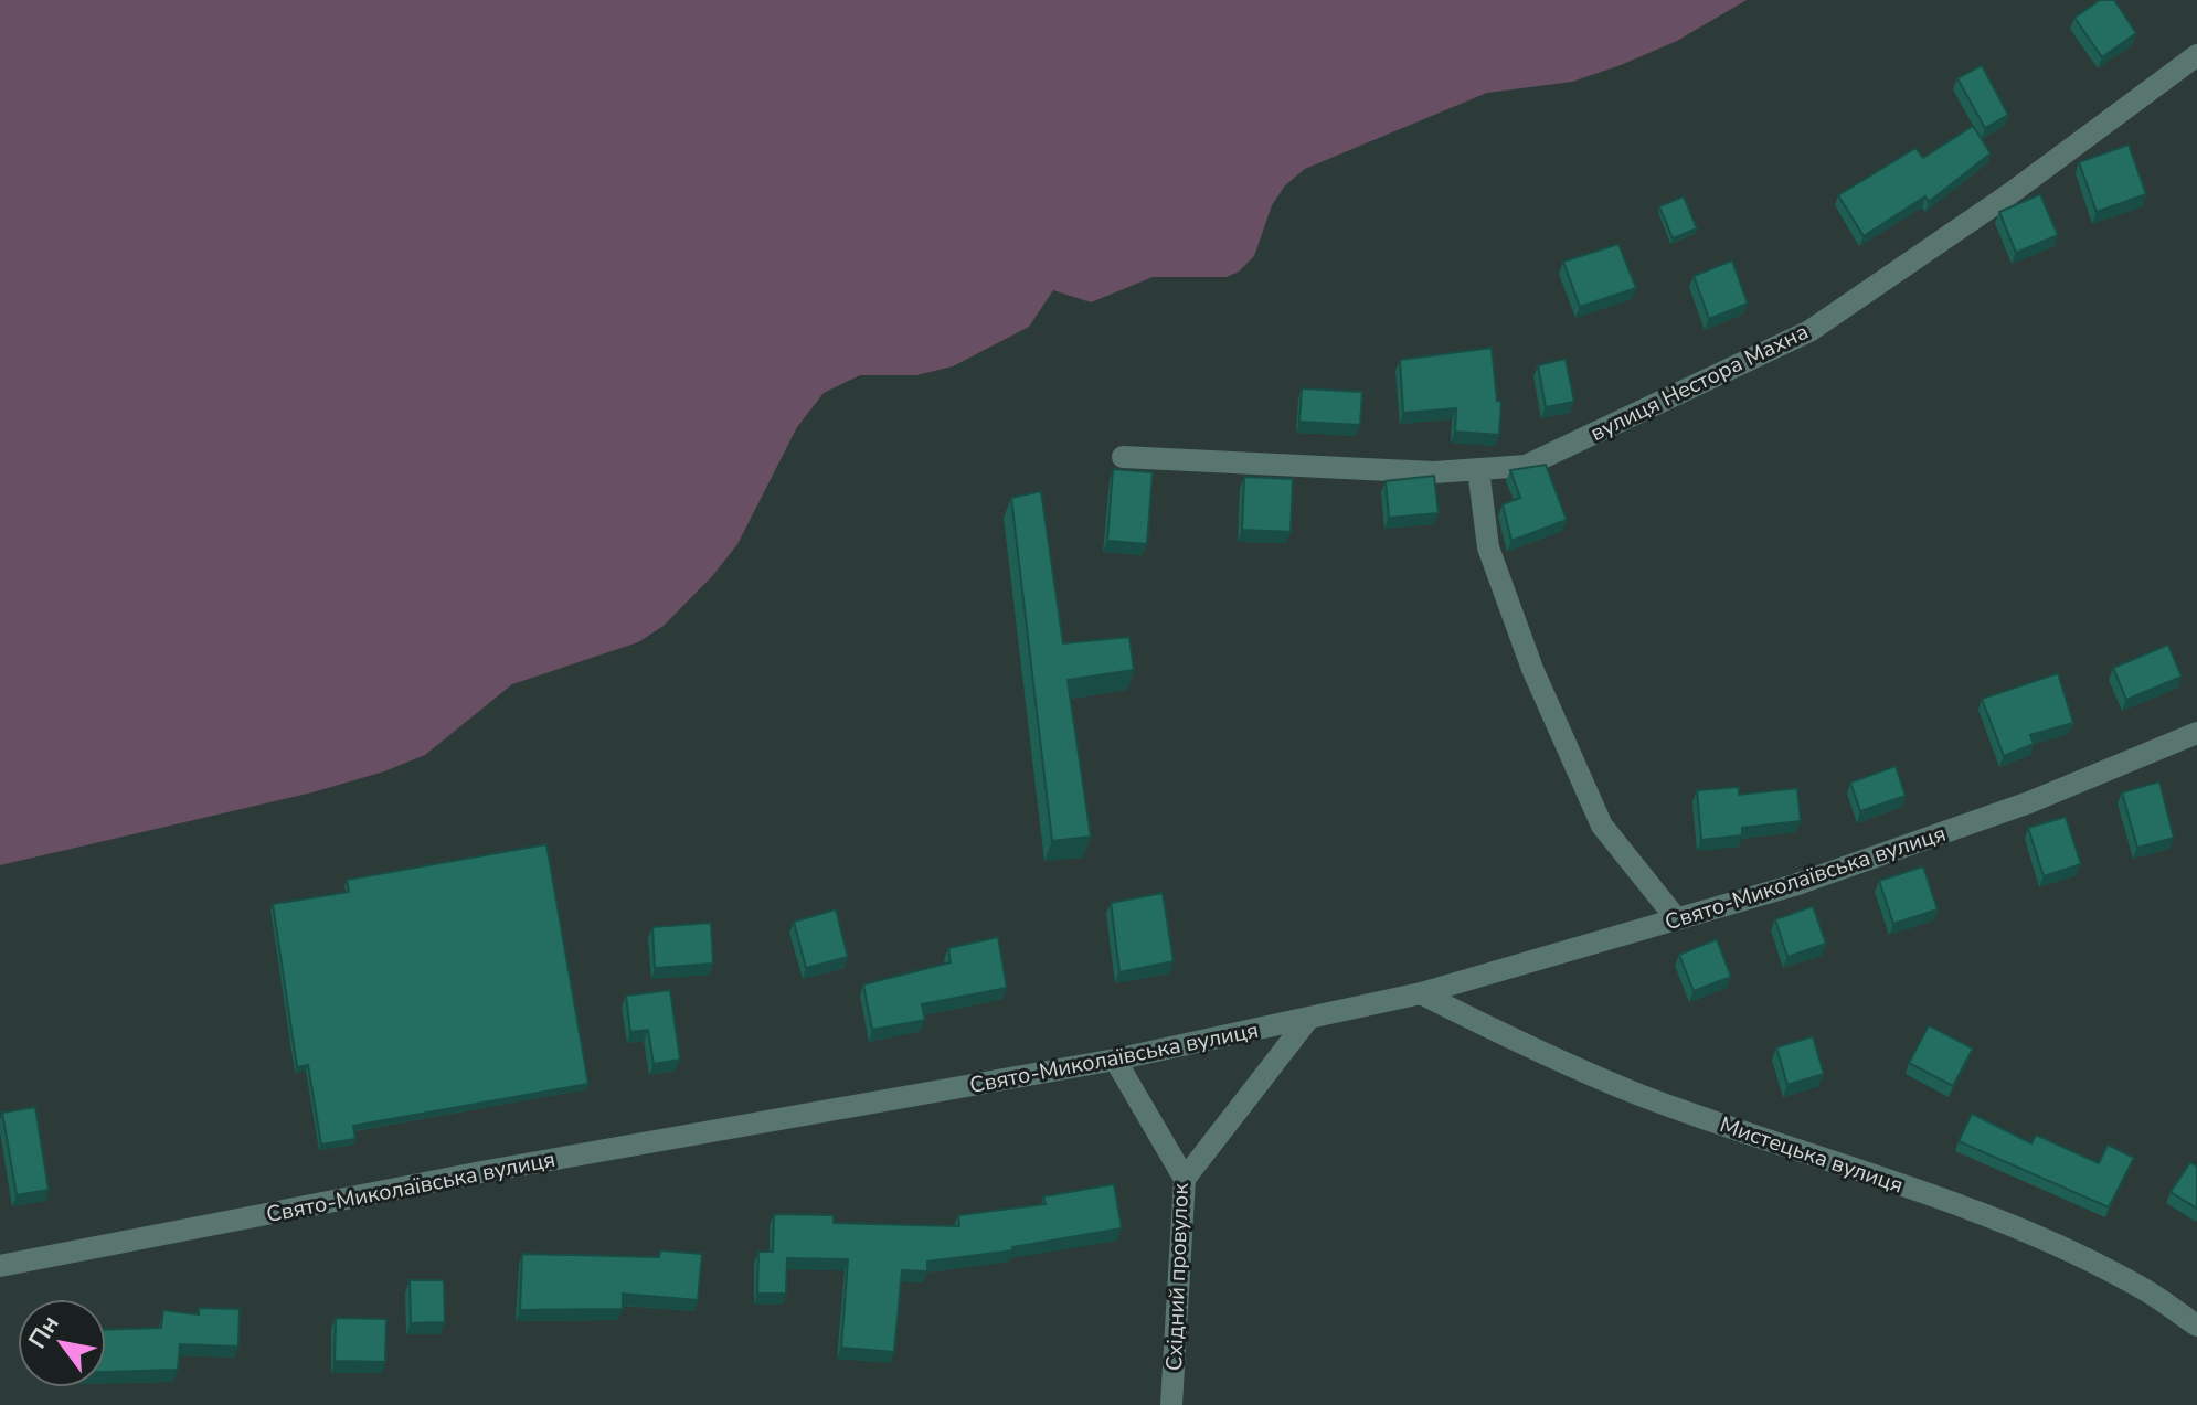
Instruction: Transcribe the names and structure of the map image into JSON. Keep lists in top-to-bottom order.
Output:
{
  "streets": {
    "street": [
      "вулиця Нестора Махна",
      "Свято-Миколаївська вулиця",
      "Мистецька вулиця",
      "Східний провулок"
    ]
  },
  "crossings": [
    ["Свято-Миколаївська вулиця", "Мистецька вулиця"],
    ["Свято-Миколаївська вулиця", "Східний провулок"]
  ],
  "north": "top left"
}
